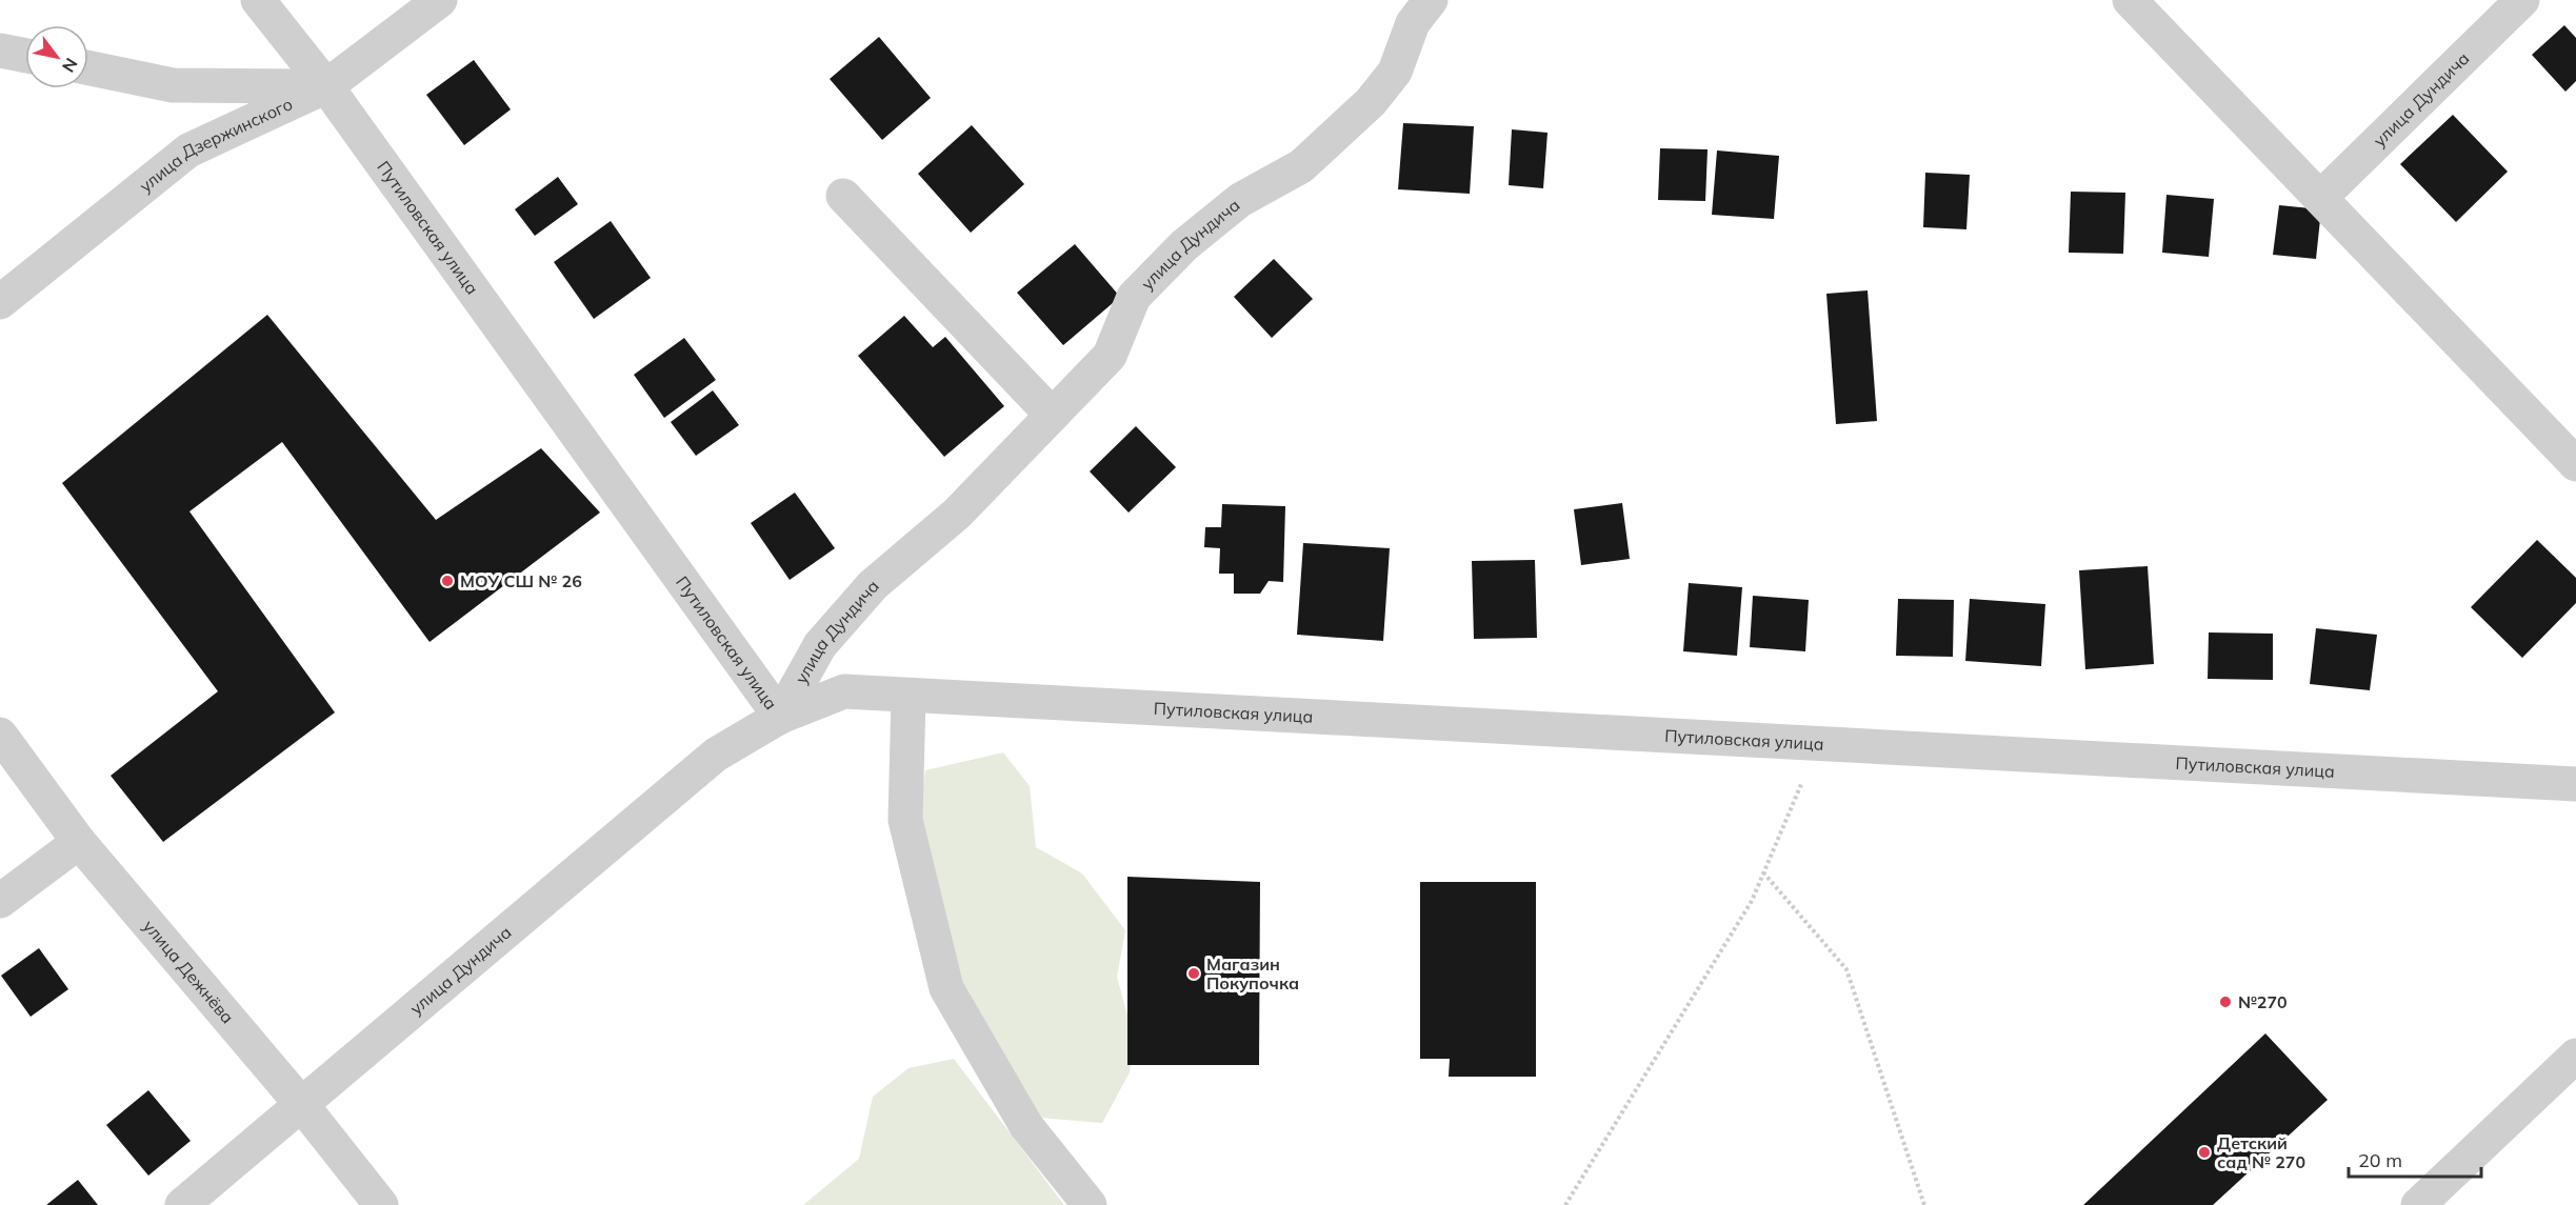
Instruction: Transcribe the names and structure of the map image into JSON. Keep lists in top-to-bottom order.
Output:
{
  "streets": {
    "street": [
      "улица Дундича",
      "улица Дзержинского",
      "Путиловская улица",
      "улица Дежнёва"
    ]
  },
  "crossings": [
    ["улица Дундича", "Путиловская улица"],
    ["улица Дундича", "улица Дежнёва"],
    ["улица Дзержинского", "Путиловская улица"]
  ],
  "places": [
    "МОУ СШ № 26",
    "Магазин Покупочка",
    "№270",
    "Детский сад № 270"
  ],
  "scale_bar": "20 m",
  "north": "bottom right"
}
